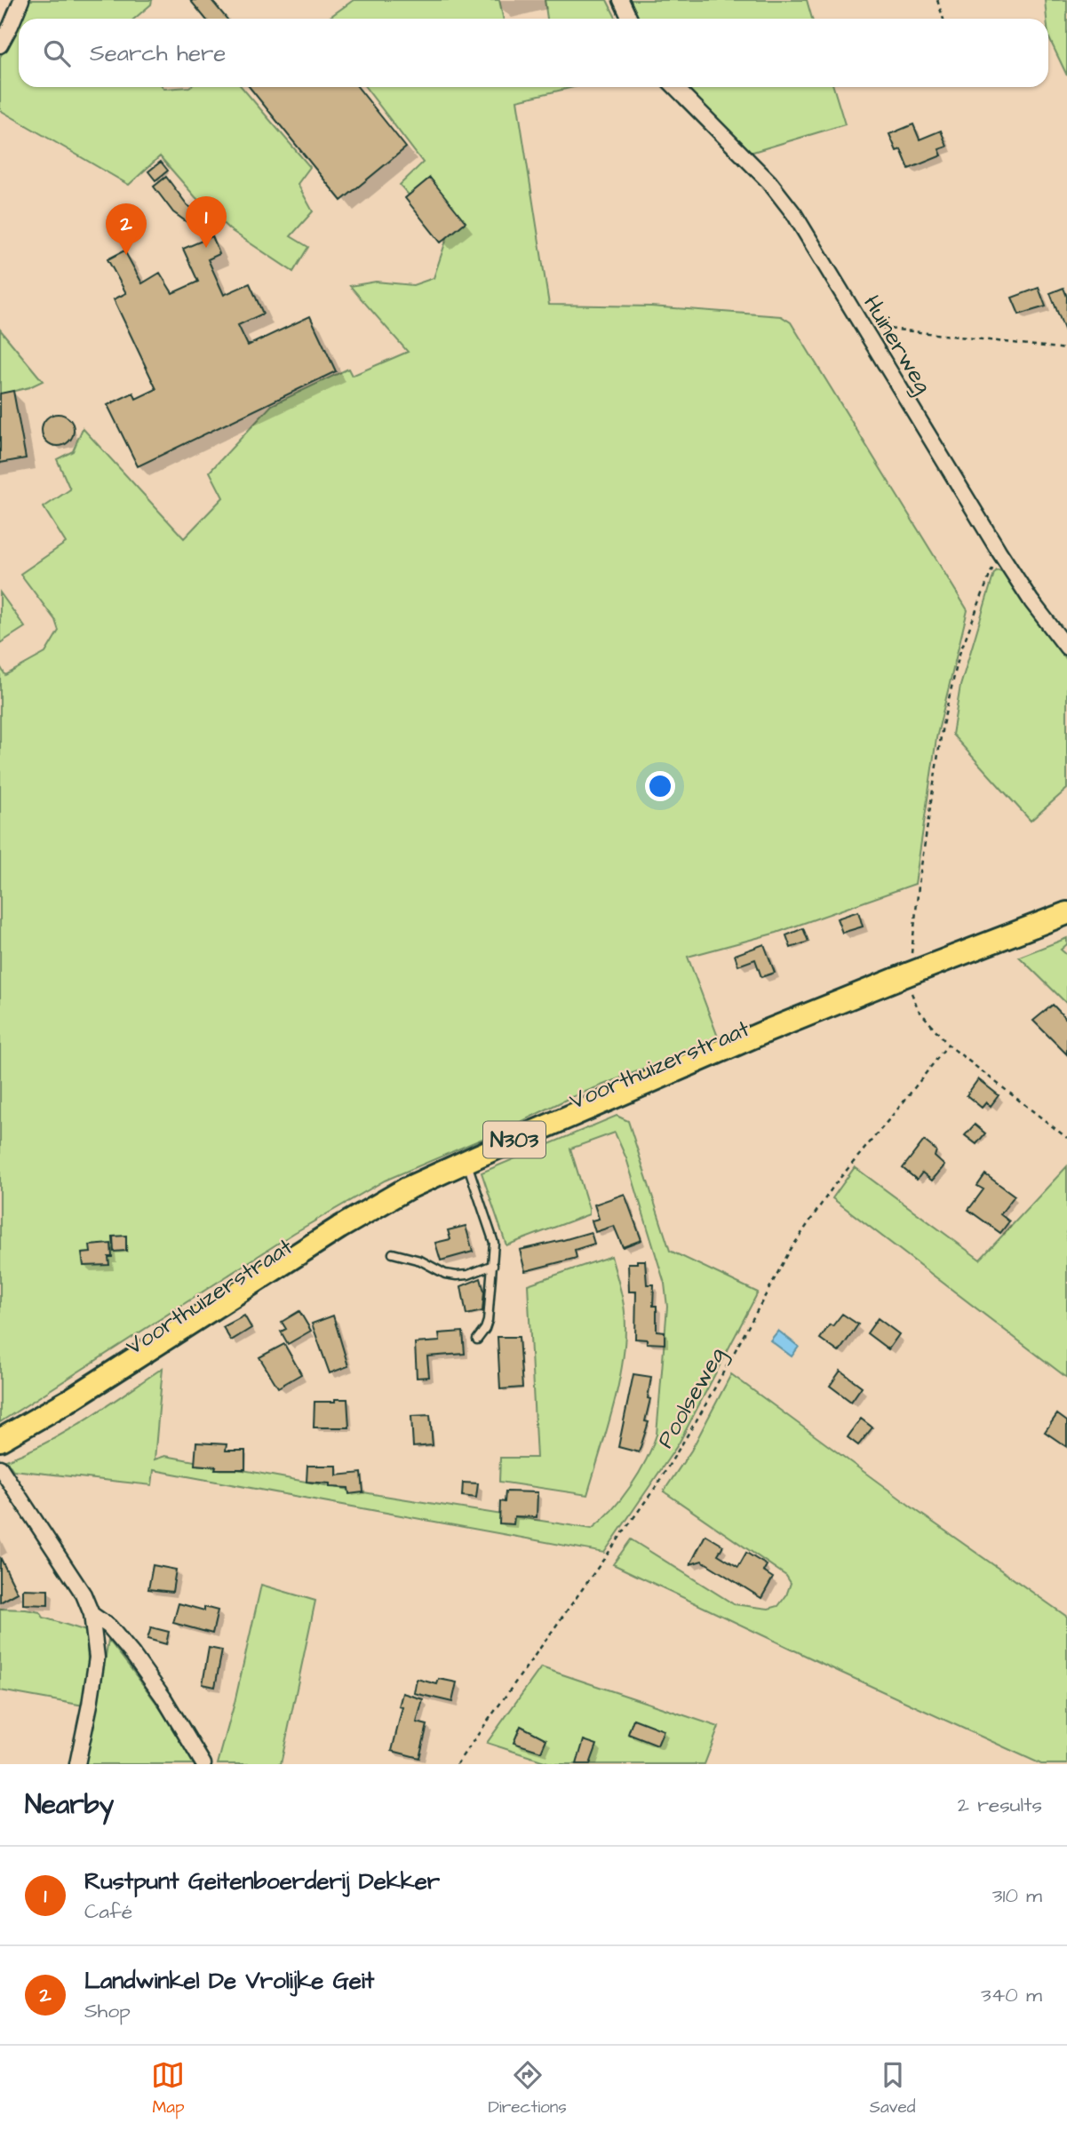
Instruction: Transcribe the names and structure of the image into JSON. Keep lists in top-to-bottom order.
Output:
{
  "streets": {
    "main road": ["Voorthuizerstraat", "N303"],
    "street": ["Huinerweg"],
    "path": ["Poolseweg"]
  },
  "page": {
    "search": "Search here",
    "pins": ["1", "2"],
    "heading": ["Nearby", "2 results"],
    "list": [
      {
        "mark": "1",
        "name": "Rustpunt Geitenboerderij Dekker",
        "note": "Café",
        "value": "310 m"
      },
      {
        "mark": "2",
        "name": "Landwinkel De Vrolijke Geit",
        "note": "Shop",
        "value": "340 m"
      }
    ],
    "nav": ["Map", "Directions", "Saved"]
  }
}
